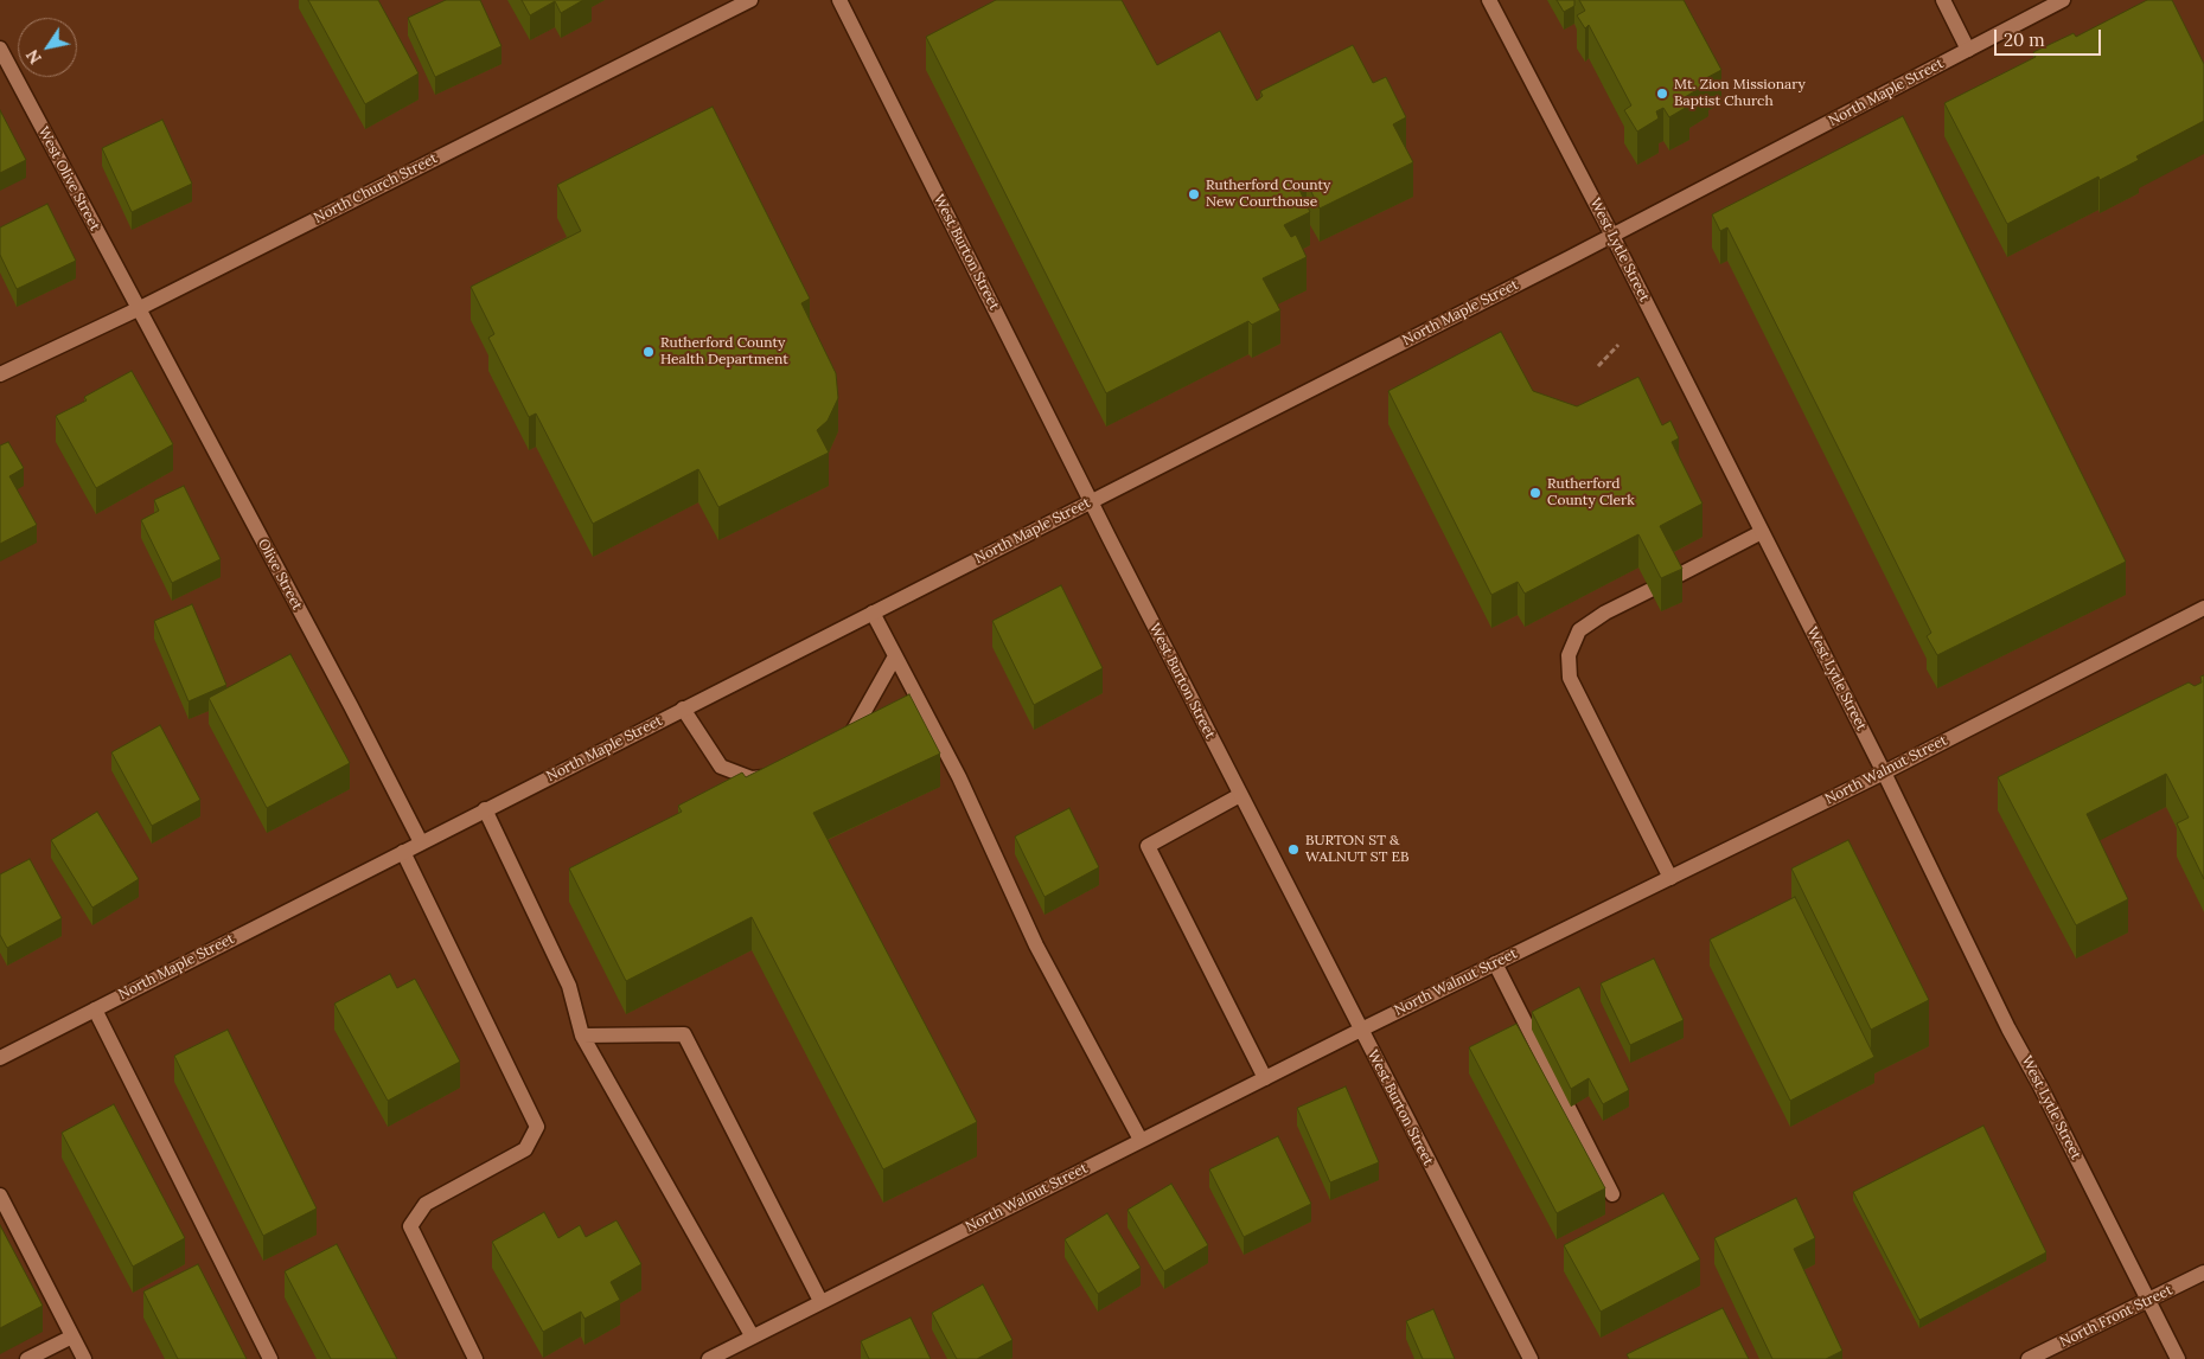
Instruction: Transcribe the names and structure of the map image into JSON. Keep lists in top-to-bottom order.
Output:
{
  "streets": {
    "street": [
      "North Maple Street",
      "West Olive Street",
      "North Church Street",
      "West Lytle Street",
      "West Burton Street",
      "Olive Street",
      "North Walnut Street",
      "North Front Street"
    ]
  },
  "crossings": [
    ["North Maple Street", "West Lytle Street"],
    ["North Maple Street", "West Burton Street"],
    ["North Maple Street", "Olive Street"],
    ["West Olive Street", "North Church Street"],
    ["West Olive Street", "Olive Street"],
    ["North Church Street", "Olive Street"],
    ["West Lytle Street", "North Walnut Street"],
    ["West Lytle Street", "North Front Street"],
    ["West Burton Street", "North Walnut Street"]
  ],
  "places": [
    "Mt. Zion Missionary Baptist Church",
    "Rutherford County New Courthouse",
    "Rutherford County Health Department",
    "Rutherford County Clerk",
    "BURTON ST & WALNUT ST EB"
  ],
  "scale_bar": "20 m",
  "north": "bottom left"
}
